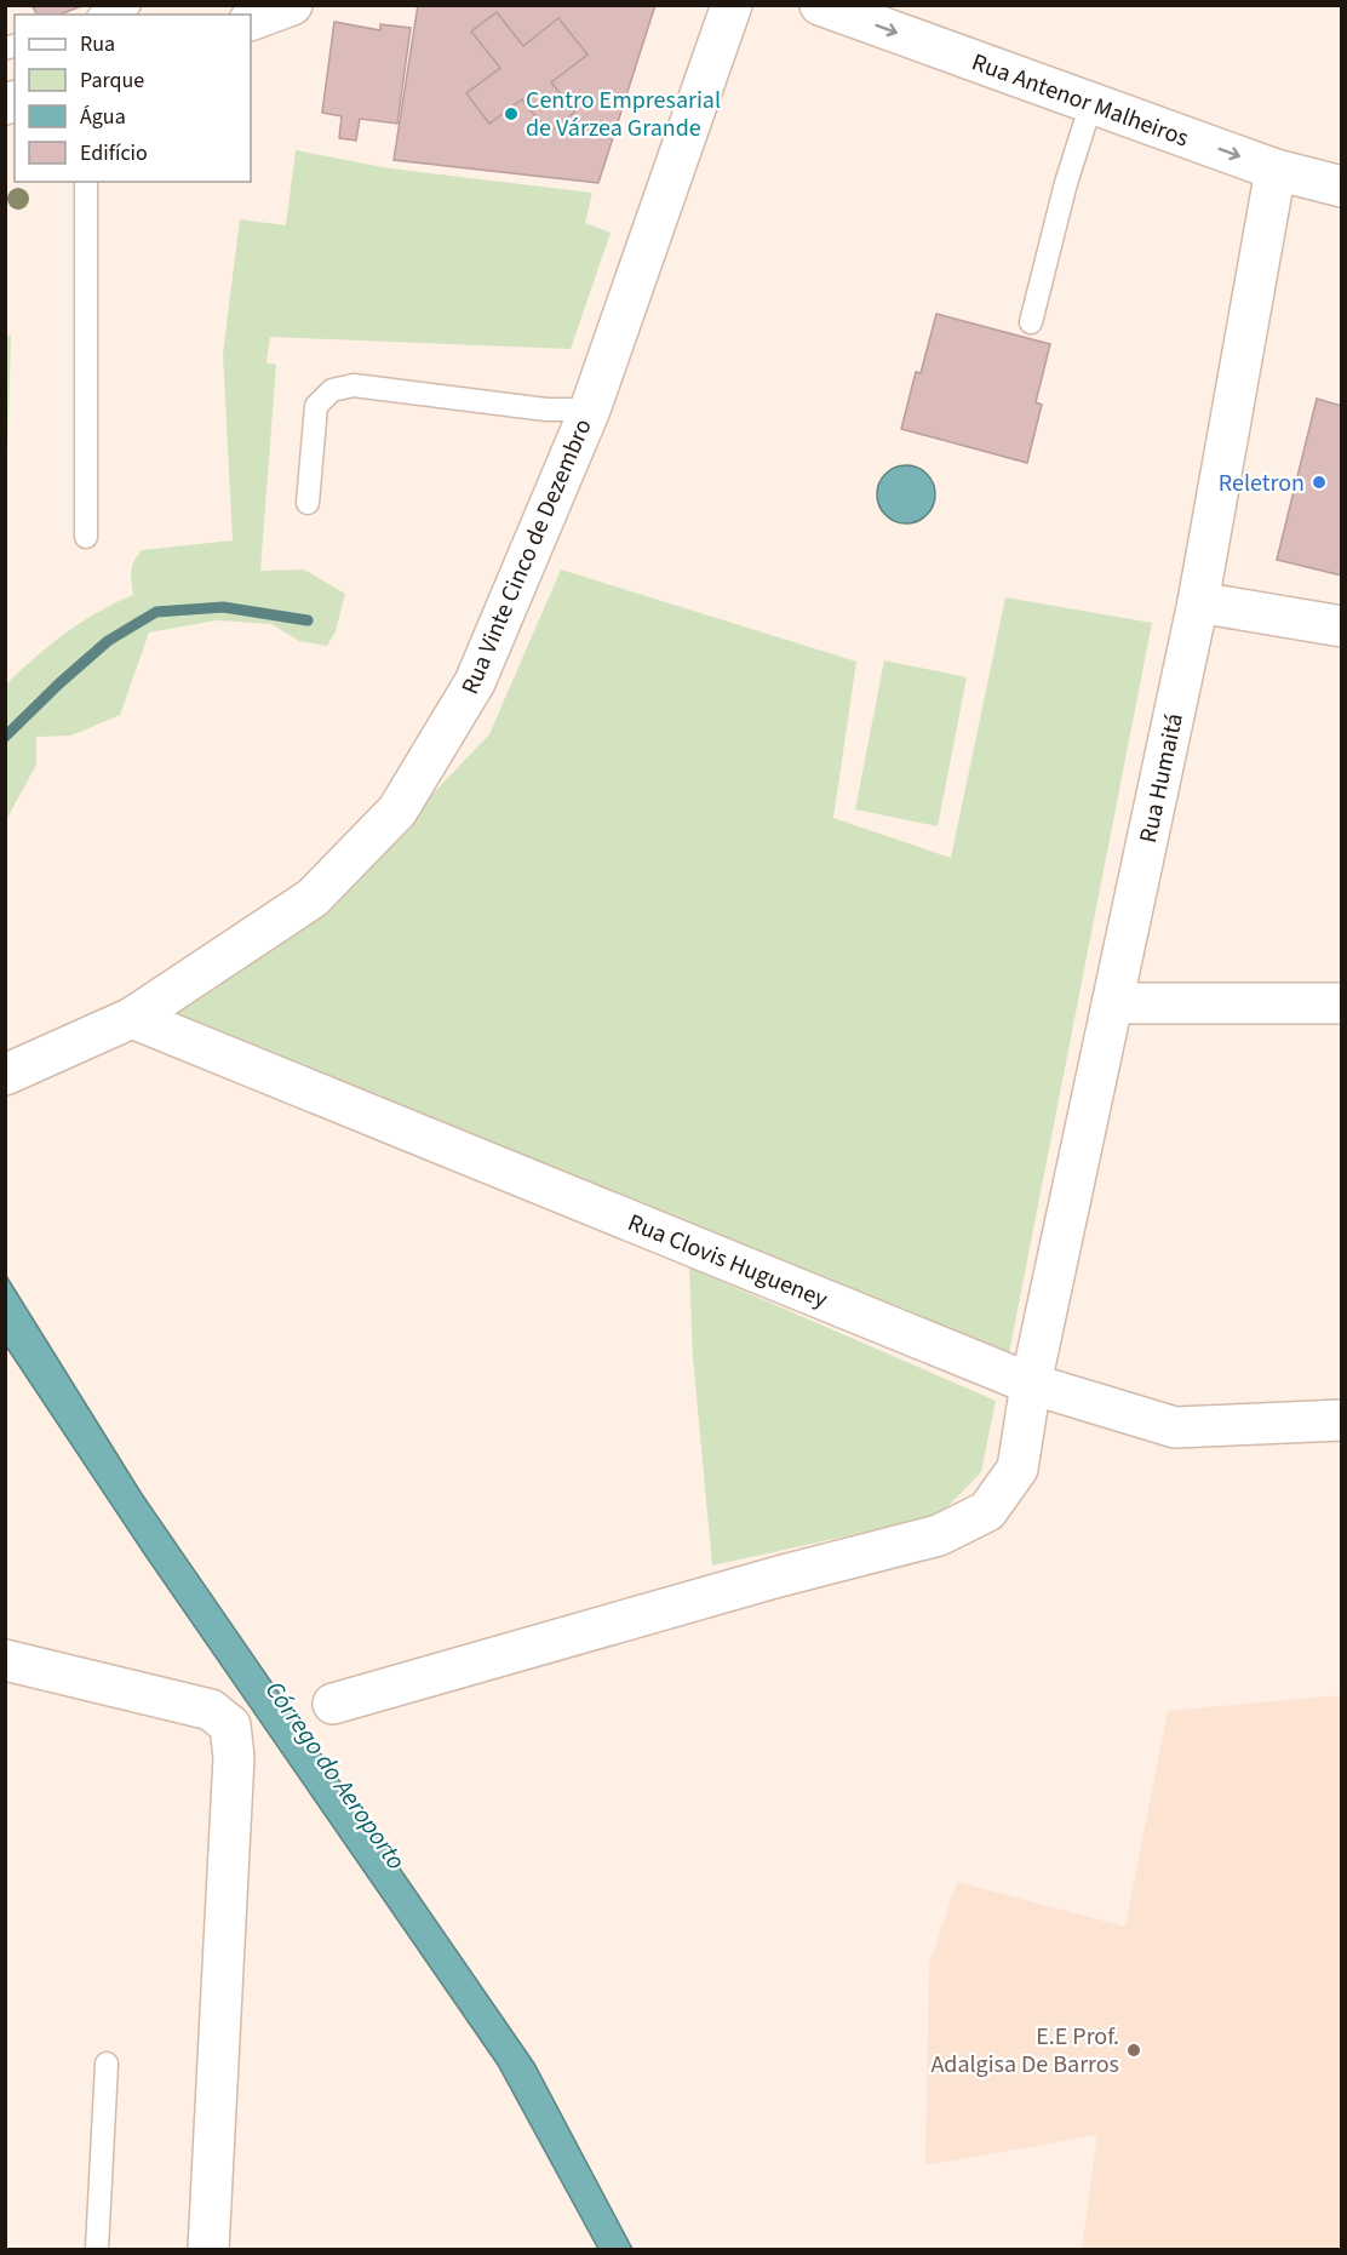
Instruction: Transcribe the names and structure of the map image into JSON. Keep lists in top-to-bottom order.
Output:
{
  "streets": {
    "street": [
      "Rua Antenor Malheiros",
      "Rua Vinte Cinco de Dezembro",
      "Rua Humaitá",
      "Rua Clovis Hugueney"
    ]
  },
  "crossings": [
    ["Rua Antenor Malheiros", "Rua Humaitá"],
    ["Rua Vinte Cinco de Dezembro", "Rua Clovis Hugueney"],
    ["Rua Humaitá", "Rua Clovis Hugueney"]
  ],
  "one_way": ["Rua Antenor Malheiros"],
  "water": ["Córrego do Aeroporto"],
  "places": ["Centro Empresarial de Várzea Grande", "Reletron", "E.E Prof. Adalgisa De Barros"],
  "legend": [
    "Rua",
    "Parque",
    "Água",
    "Edifício"
  ]
}
